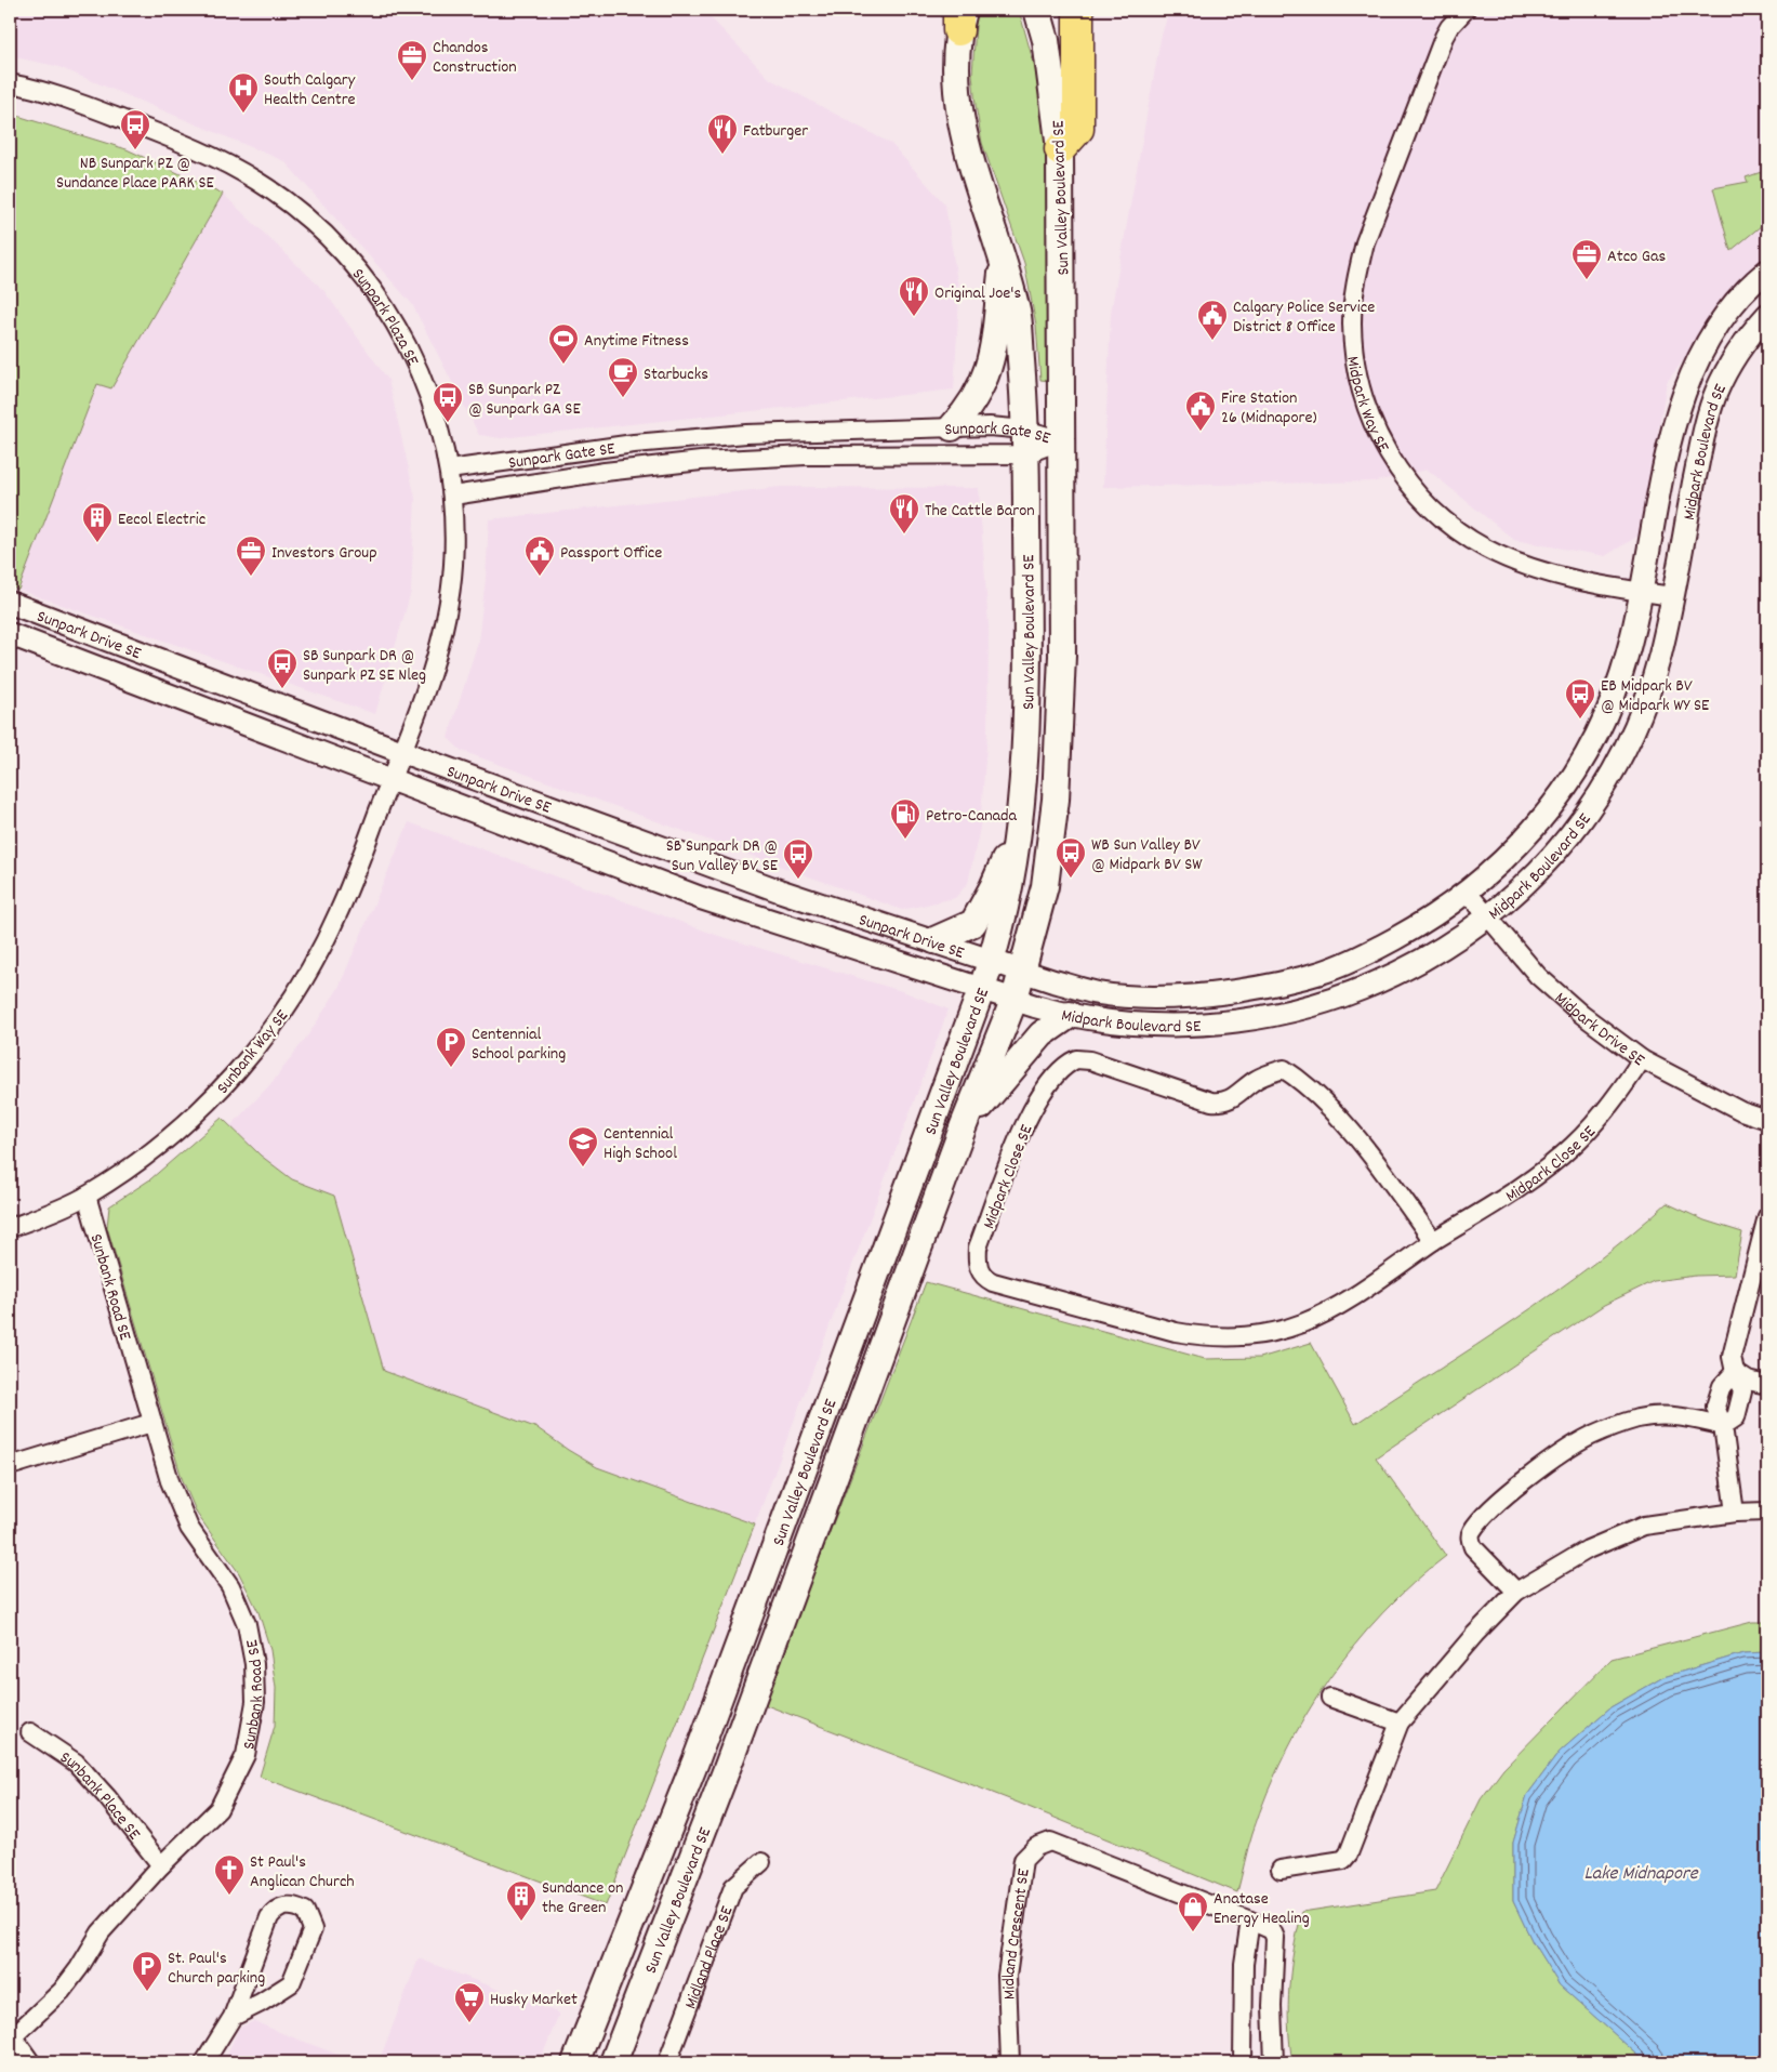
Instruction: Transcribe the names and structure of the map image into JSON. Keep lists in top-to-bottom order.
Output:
{
  "streets": {
    "main road": ["Sun Valley Boulevard SE"],
    "street": [
      "Sunpark Plaza SE",
      "Midpark Way SE",
      "Sunpark Gate SE",
      "Midpark Boulevard SE",
      "Sunpark Drive SE",
      "Midpark Drive SE",
      "Sunbank Way SE",
      "Midpark Close SE",
      "Sunbank Road SE",
      "Sunbank Place SE",
      "Midland Crescent SE",
      "Midland Place SE"
    ]
  },
  "crossings": [
    ["Sun Valley Boulevard SE", "Sunpark Gate SE"],
    ["Sun Valley Boulevard SE", "Midpark Boulevard SE"],
    ["Sun Valley Boulevard SE", "Sunpark Drive SE"],
    ["Sunpark Plaza SE", "Sunpark Gate SE"],
    ["Sunpark Plaza SE", "Sunpark Drive SE"],
    ["Sunpark Plaza SE", "Sunbank Way SE"],
    ["Midpark Way SE", "Midpark Boulevard SE"],
    ["Midpark Boulevard SE", "Sunpark Drive SE"],
    ["Midpark Boulevard SE", "Midpark Drive SE"],
    ["Sunpark Drive SE", "Sunbank Way SE"],
    ["Midpark Drive SE", "Midpark Close SE"],
    ["Sunbank Way SE", "Sunbank Road SE"],
    ["Sunbank Road SE", "Sunbank Place SE"]
  ],
  "water": ["Lake Midnapore"],
  "places": {
    "office": ["Chandos Construction", "Atco Gas", "Investors Group"],
    "hospital": ["South Calgary Health Centre"],
    "bus stop": [
      "NB Sunpark PZ @ Sundance Place PARK SE",
      "SB Sunpark PZ @ Sunpark GA SE",
      "SB Sunpark DR @ Sunpark PZ SE Nleg",
      "EB Midpark BV @ Midpark WY SE",
      "WB Sun Valley BV @ Midpark BV SW",
      "SB Sunpark DR @ Sun Valley BV SE"
    ],
    "restaurant": ["Fatburger", "Original Joe's", "The Cattle Baron"],
    "public building": ["Calgary Police Service District 8 Office", "Fire Station 26 (Midnapore)", "Passport Office"],
    "sports": ["Anytime Fitness"],
    "cafe": ["Starbucks"],
    "building": ["Eecol Electric", "Sundance on the Green"],
    "fuel station": ["Petro-Canada"],
    "parking": ["Centennial School parking", "St. Paul's Church parking"],
    "school or university": ["Centennial High School"],
    "church": ["St Paul's Anglican Church"],
    "shop": ["Anatase Energy Healing"],
    "supermarket": ["Husky Market"]
  }
}
